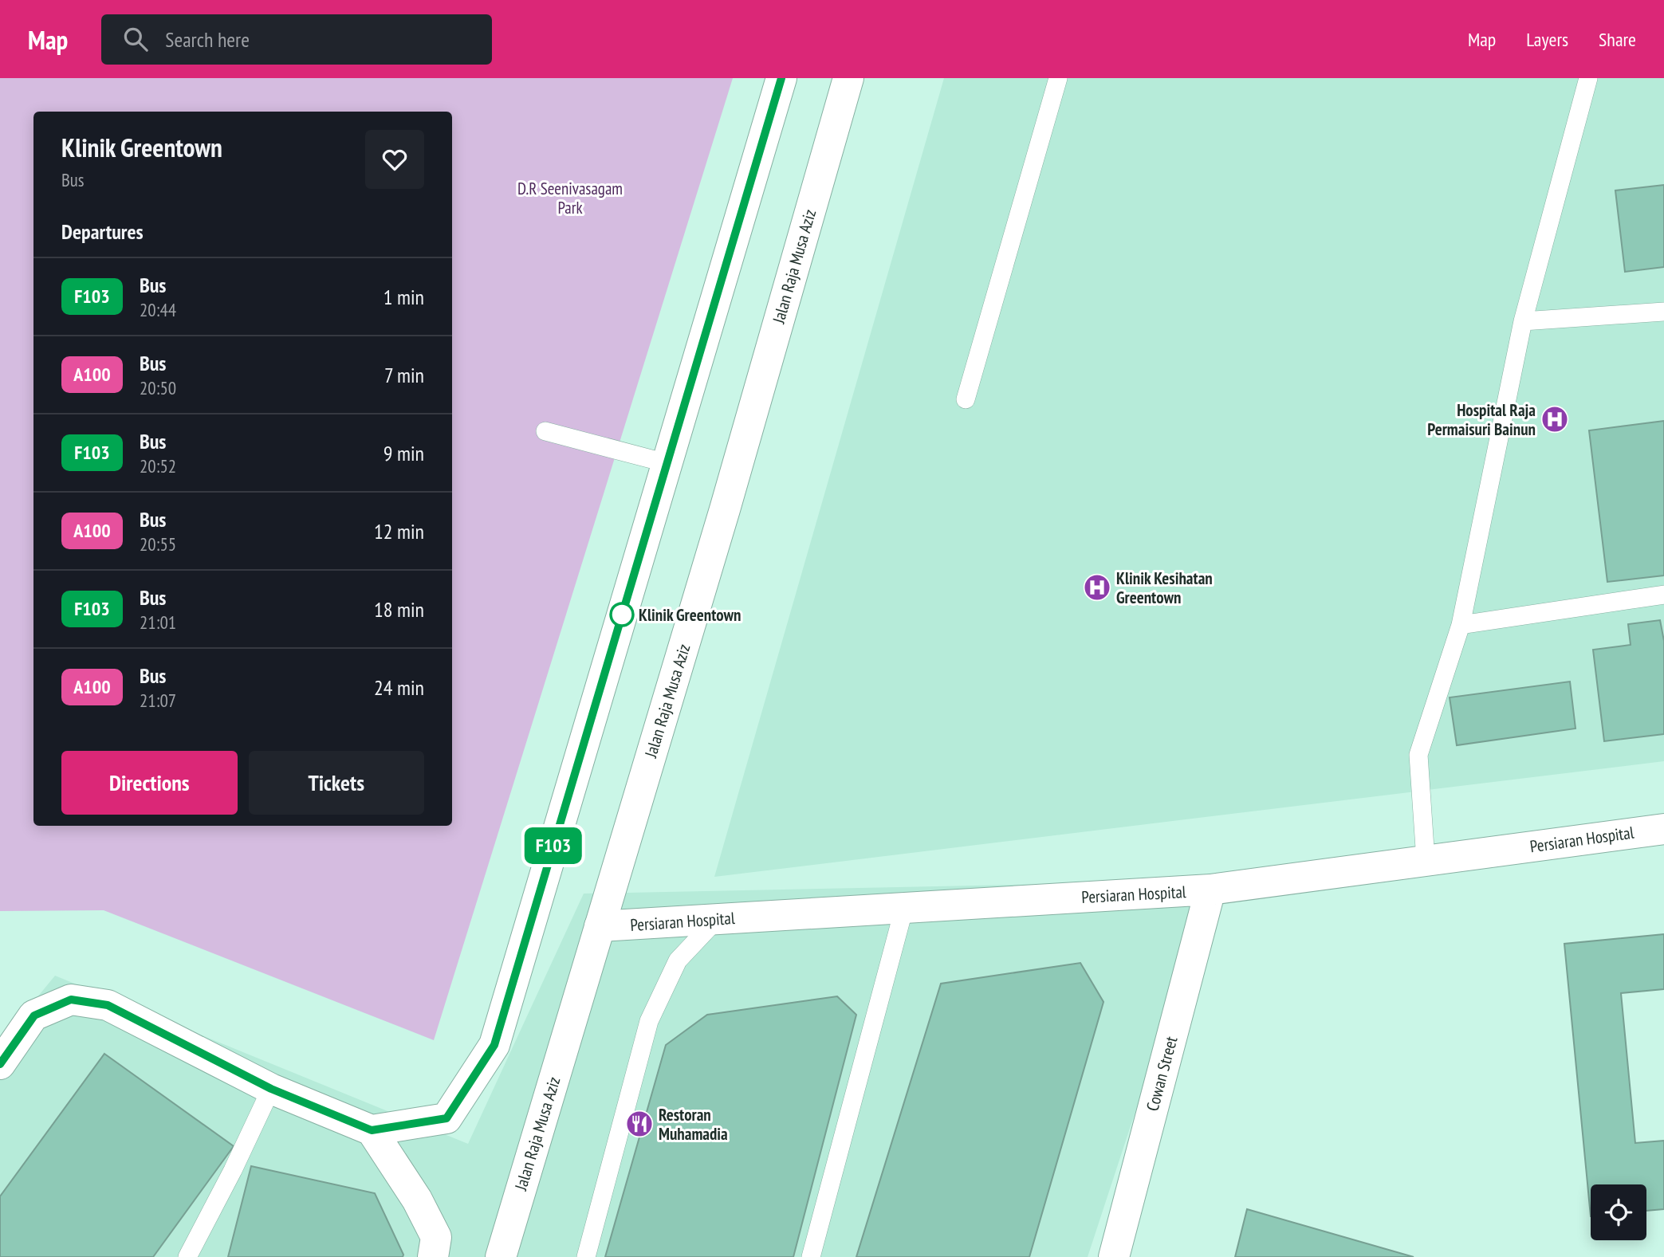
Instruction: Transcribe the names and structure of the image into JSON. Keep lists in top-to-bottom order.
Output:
{
  "streets": {
    "main road": ["Jalan Raja Musa Aziz", "Persiaran Hospital", "Cowan Street"]
  },
  "crossings": [
    ["Jalan Raja Musa Aziz", "Persiaran Hospital"],
    ["Persiaran Hospital", "Cowan Street"]
  ],
  "parks": ["D.R Seenivasagam Park"],
  "places": {
    "hospital": ["Hospital Raja Permaisuri Bainun", "Klinik Kesihatan Greentown"],
    "other": ["Klinik Greentown"],
    "restaurant": ["Restoran Muhamadia"]
  },
  "lines": ["bus line F103"],
  "page": {
    "header": "Map",
    "search": "Search here",
    "nav": ["Map", "Layers", "Share"],
    "on_map": "F103",
    "heading": [
      ["Klinik Greentown", "Bus"],
      "Departures"
    ],
    "list": [
      {
        "mark": "F103",
        "name": "Bus",
        "note": "20:44",
        "value": "1 min"
      },
      {
        "mark": "A100",
        "name": "Bus",
        "note": "20:50",
        "value": "7 min"
      },
      {
        "mark": "F103",
        "name": "Bus",
        "note": "20:52",
        "value": "9 min"
      },
      {
        "mark": "A100",
        "name": "Bus",
        "note": "20:55",
        "value": "12 min"
      },
      {
        "mark": "F103",
        "name": "Bus",
        "note": "21:01",
        "value": "18 min"
      },
      {
        "mark": "A100",
        "name": "Bus",
        "note": "21:07",
        "value": "24 min"
      }
    ],
    "buttons": ["Directions", "Tickets"]
  }
}
